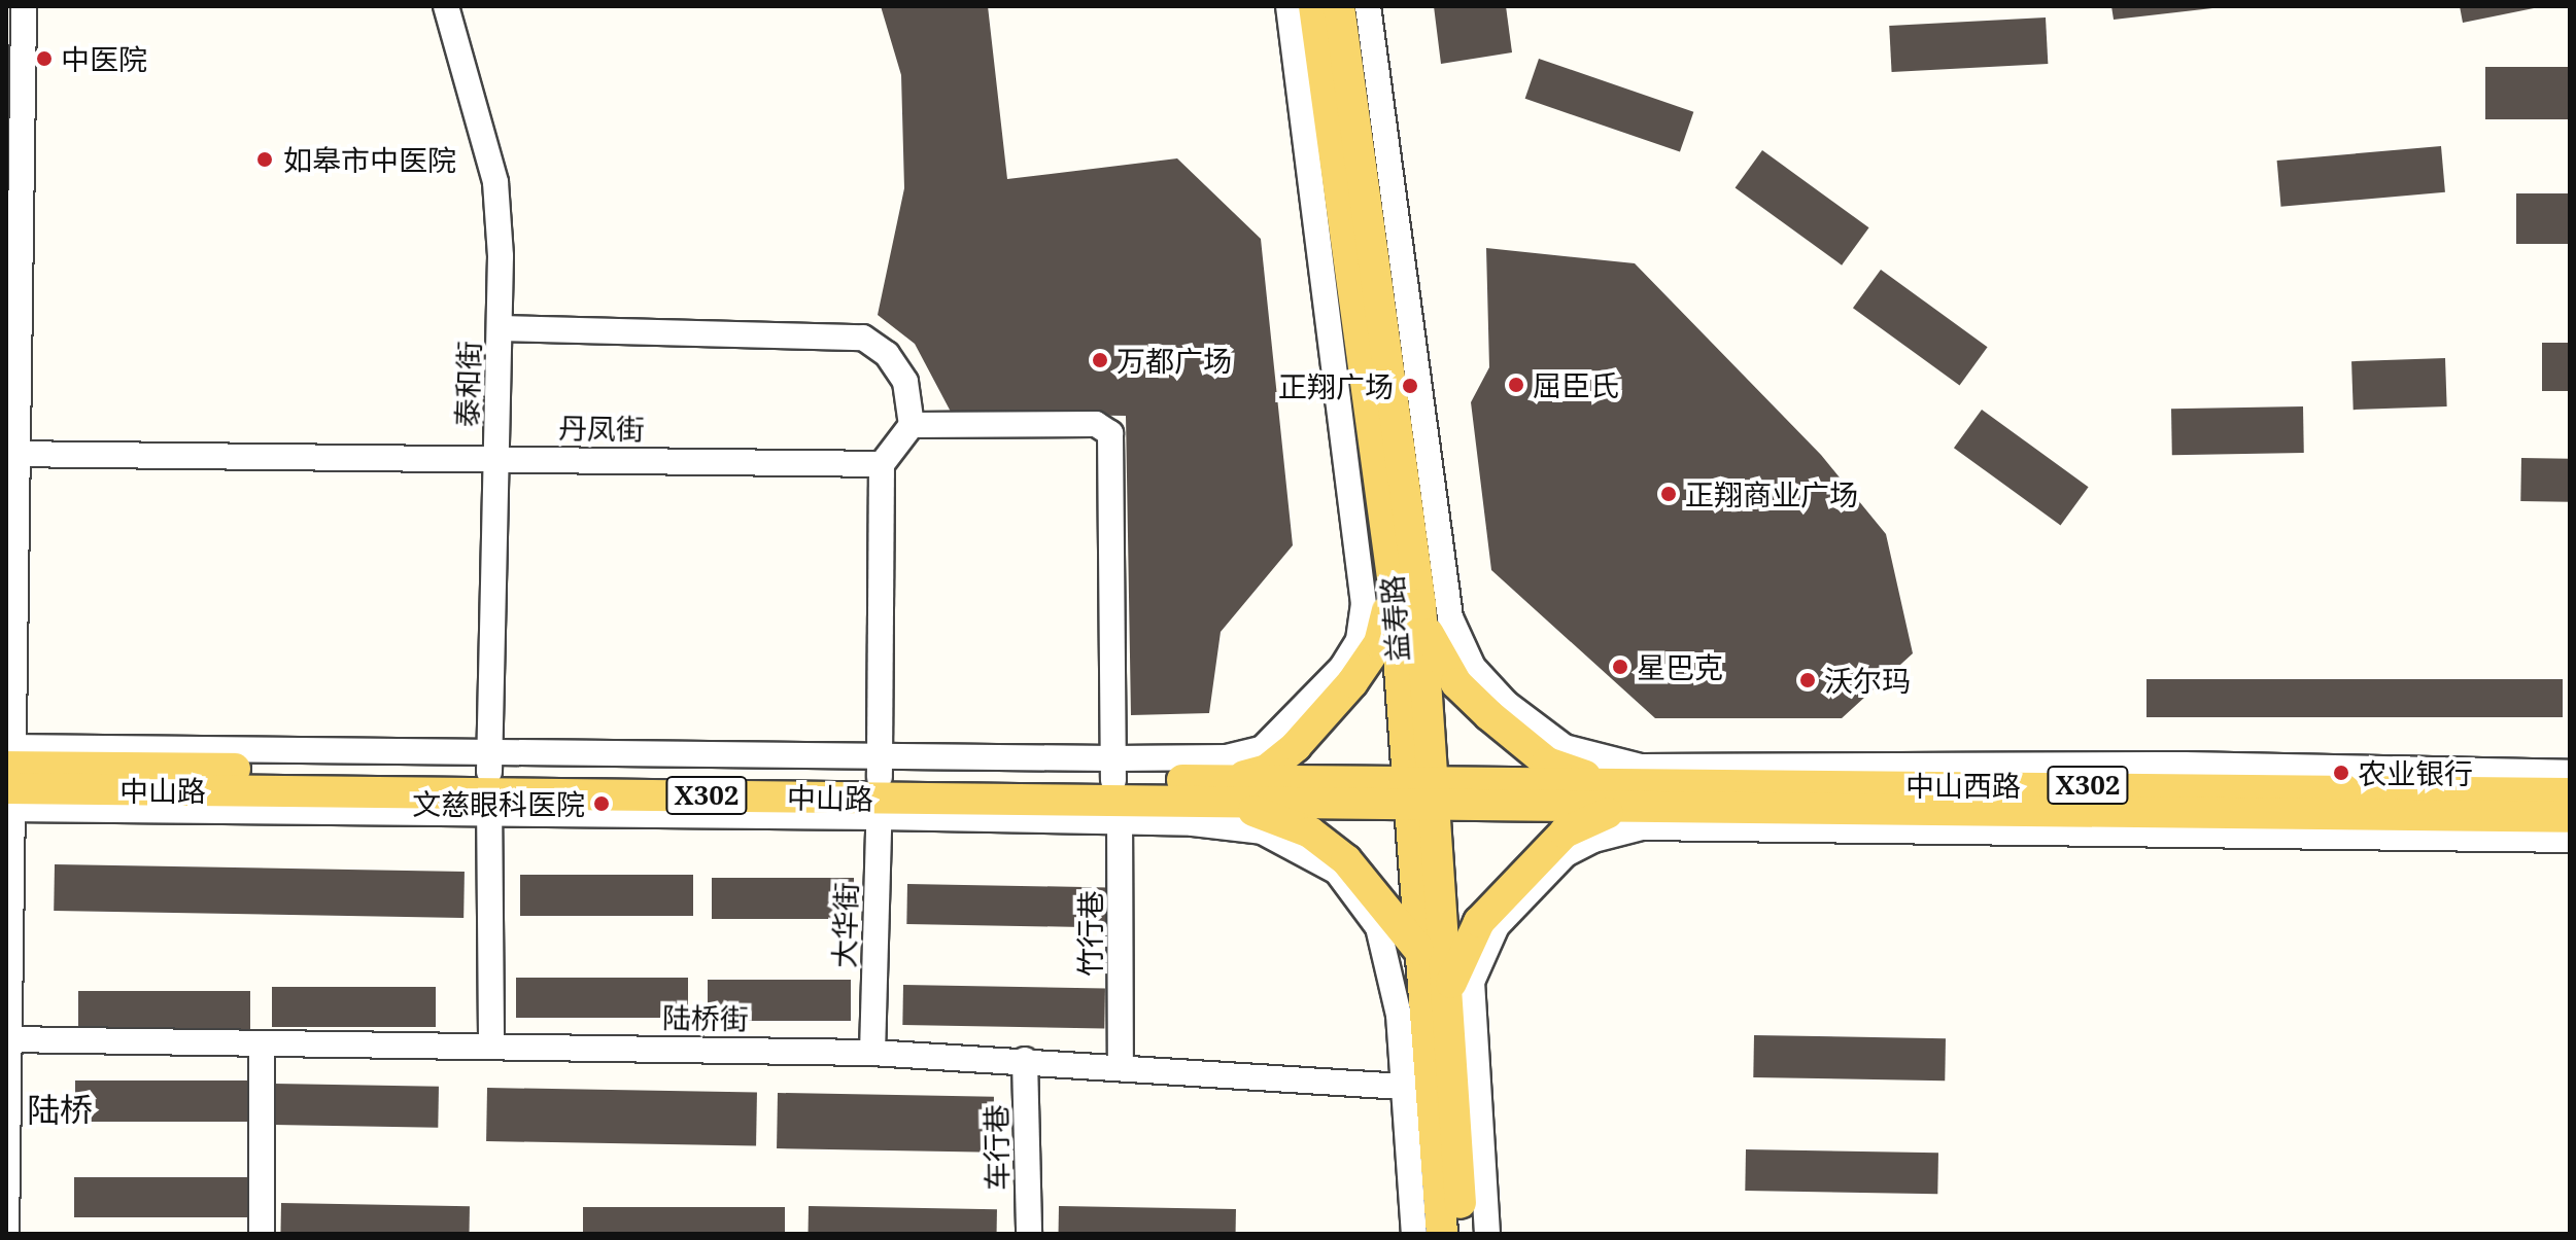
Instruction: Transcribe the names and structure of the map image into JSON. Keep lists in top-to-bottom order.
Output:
{
  "streets": {
    "main road": [
      "益寿路",
      "中山西路",
      "X302",
      "中山路"
    ],
    "street": [
      "泰和街",
      "丹凤街",
      "大华街",
      "竹行巷",
      "陆桥街",
      "车行巷"
    ]
  },
  "crossings": [
    ["泰和街", "丹凤街"],
    ["泰和街", "中山路"],
    ["泰和街", "陆桥街"],
    ["益寿路", "中山西路"],
    ["益寿路", "中山路"],
    ["中山西路", "中山路"],
    ["中山路", "大华街"],
    ["中山路", "竹行巷"],
    ["大华街", "陆桥街"],
    ["竹行巷", "陆桥街"],
    ["陆桥街", "车行巷"]
  ],
  "districts": ["陆桥"],
  "places": [
    "中医院",
    "如皋市中医院",
    "万都广场",
    "屈臣氏",
    "正翔广场",
    "正翔商业广场",
    "星巴克",
    "沃尔玛",
    "农业银行",
    "文慈眼科医院"
  ]
}
